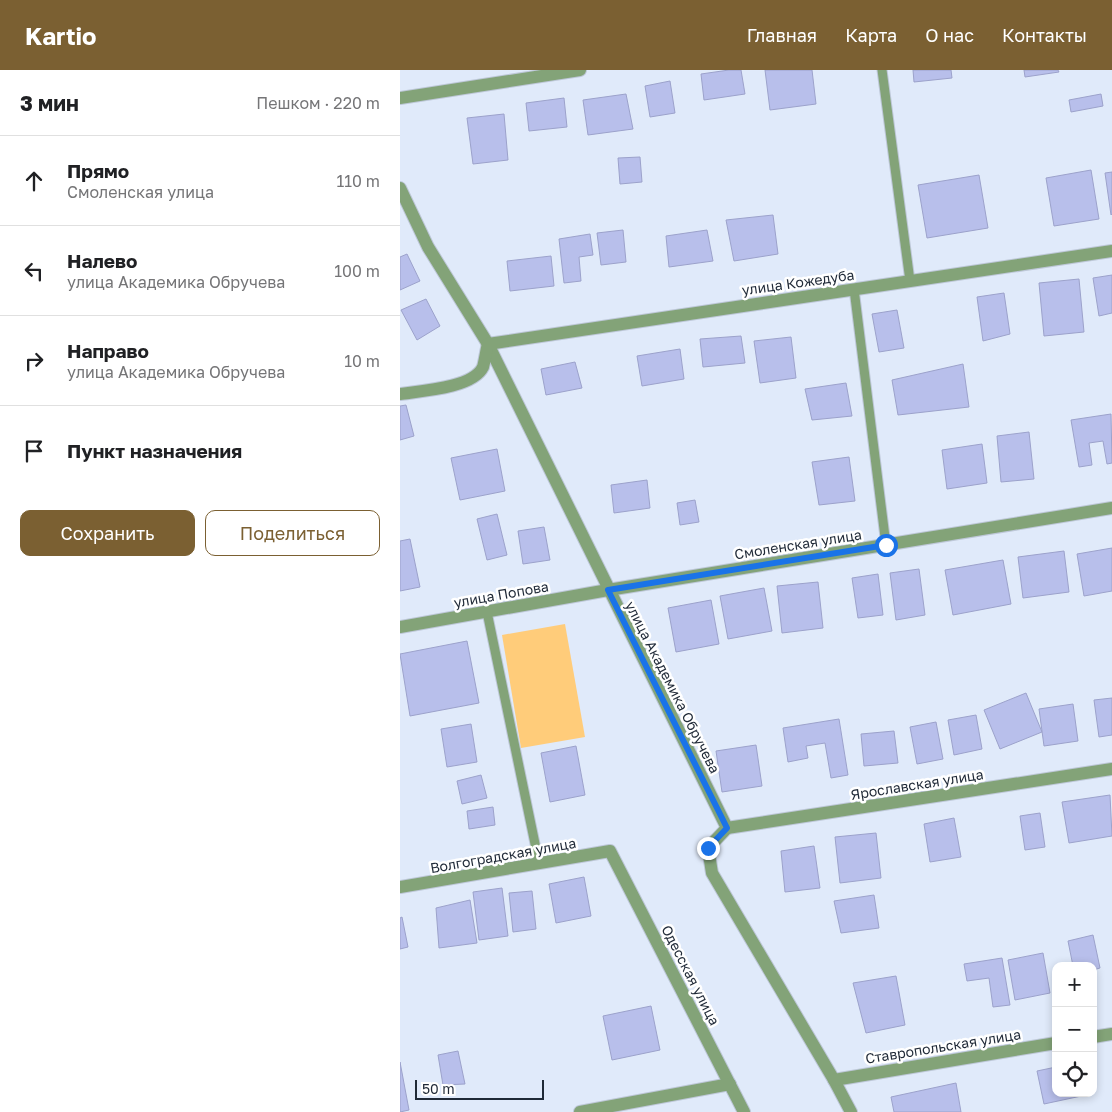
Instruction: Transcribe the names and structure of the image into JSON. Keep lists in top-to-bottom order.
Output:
{
  "streets": {
    "street": [
      "улица Кожедуба",
      "Смоленская улица",
      "улица Попова",
      "улица Академика Обручева",
      "Ярославская улица",
      "Волгоградская улица",
      "Одесская улица",
      "Ставропольская улица"
    ]
  },
  "crossings": [
    ["улица Кожедуба", "улица Академика Обручева"],
    ["Смоленская улица", "улица Попова"],
    ["Смоленская улица", "улица Академика Обручева"],
    ["улица Попова", "улица Академика Обручева"],
    ["улица Академика Обручева", "Ярославская улица"],
    ["Волгоградская улица", "Одесская улица"]
  ],
  "scale_bar": "50 m",
  "page": {
    "header": "Kartio",
    "nav": [
      "Главная",
      "Карта",
      "О нас",
      "Контакты"
    ],
    "heading": ["3 мин", "Пешком · 220 m"],
    "list": [
      ["Прямо", "Смоленская улица", "110 m"],
      ["Налево", "улица Академика Обручева", "100 m"],
      ["Направо", "улица Академика Обручева", "10 m"],
      "Пункт назначения"
    ],
    "buttons": ["Сохранить", "Поделиться"],
    "map_buttons": ["+", "−"],
    "scale": "50 m"
  }
}
